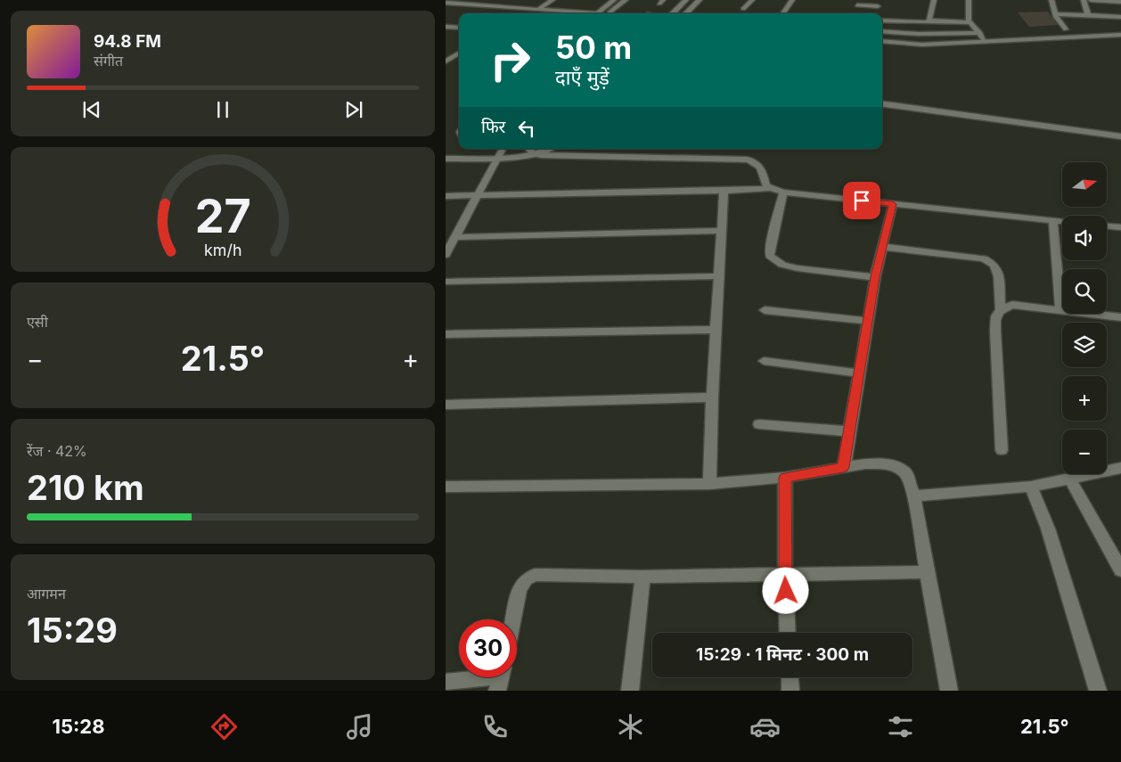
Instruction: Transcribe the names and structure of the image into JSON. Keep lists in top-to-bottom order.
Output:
{
  "north": "right",
  "page": {
    "turn": ["50 m", "दाएँ मुड़ें"],
    "song": ["94.8 FM", "संगीत"],
    "then": "फिर",
    "map_buttons": ["+", "−"],
    "tile": [
      "एसी",
      ["रेंज · 42%", "210 km"],
      ["आगमन", "15:29"]
    ],
    "heat": ["−", "21.5°", "+"],
    "limit": "30",
    "trip": "15:29 · 1 मिनट · 300 m",
    "tabs": ["15:28", "21.5°"],
    "gauge": ["27", "km/h"]
  }
}
